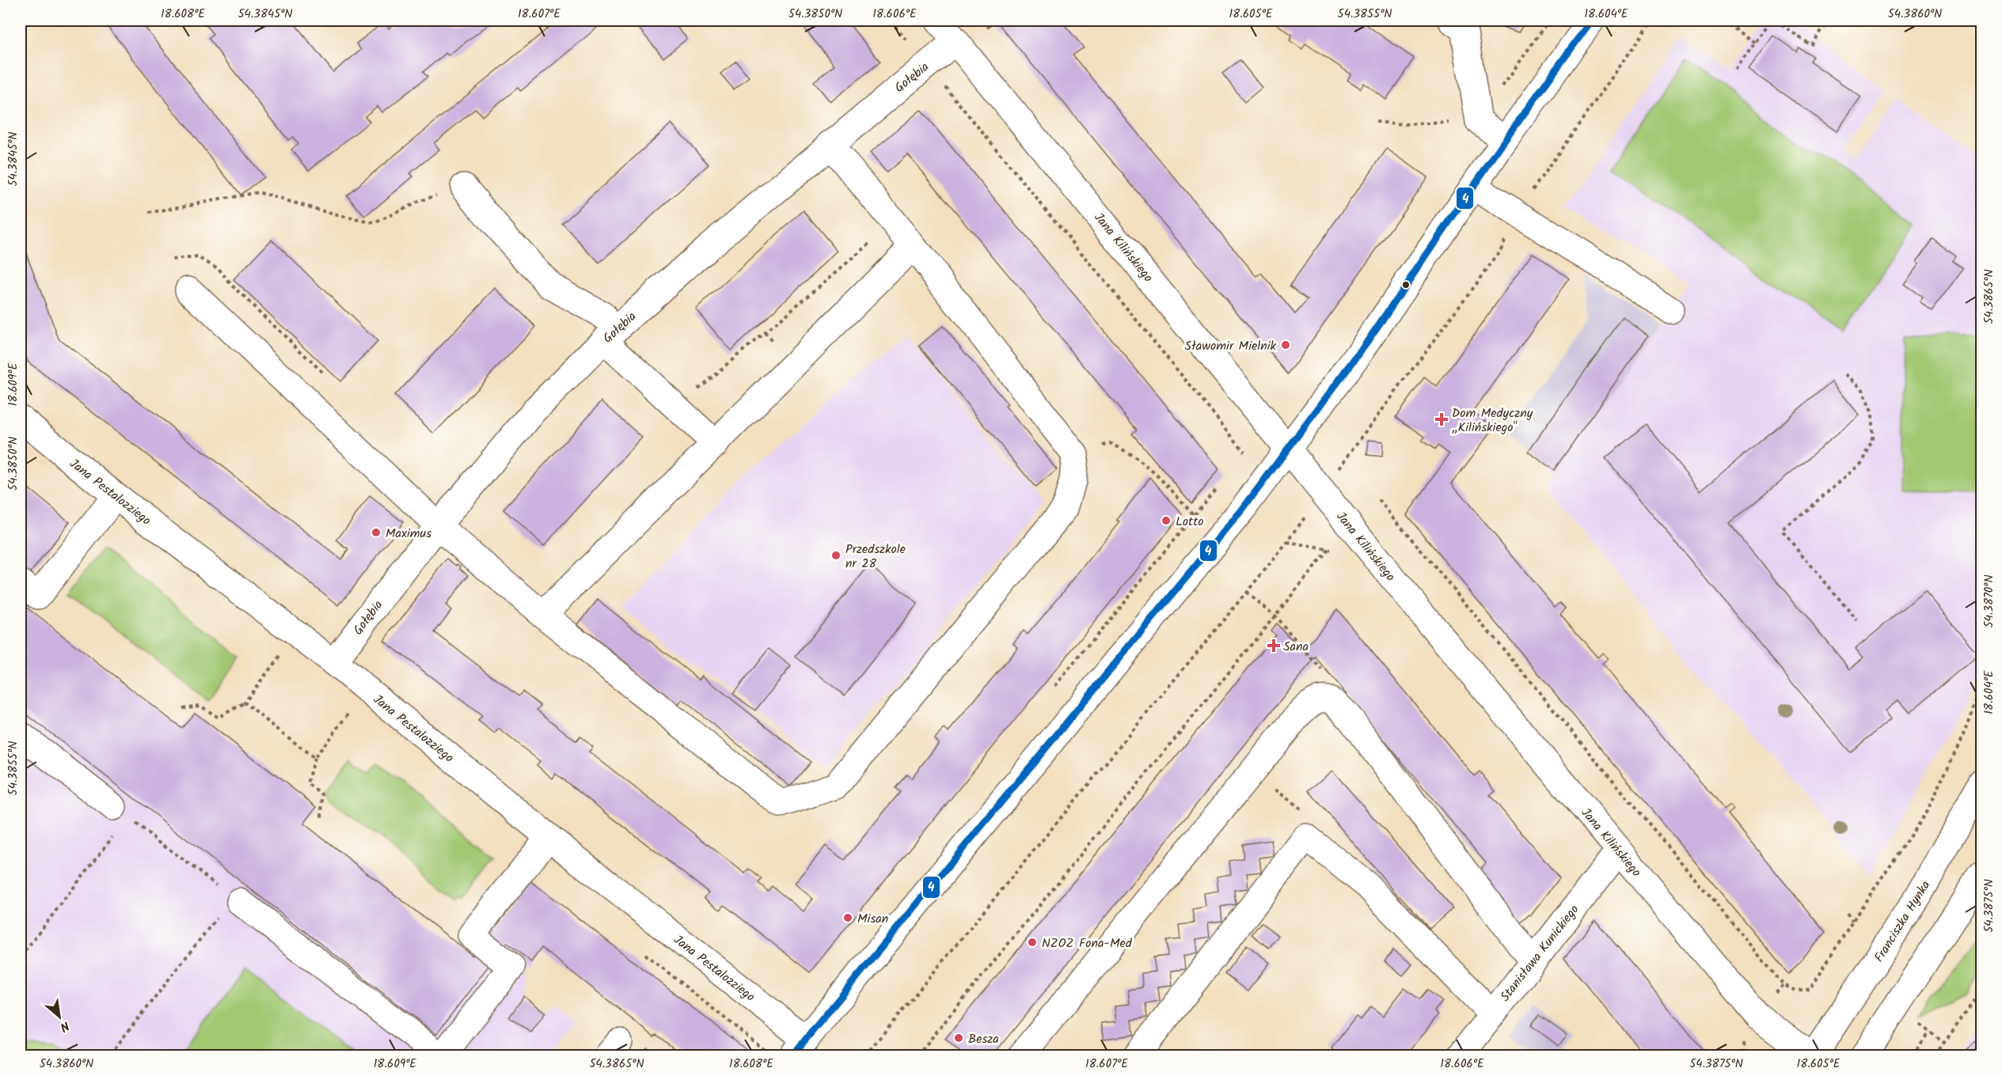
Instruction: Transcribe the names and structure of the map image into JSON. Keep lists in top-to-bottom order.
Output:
{
  "streets": {
    "street": [
      "Gołębia",
      "Jana Kilińskiego",
      "Jana Pestalozziego",
      "Franciszka Hynka",
      "Stanisława Kunickiego"
    ]
  },
  "crossings": [
    ["Gołębia", "Jana Kilińskiego"],
    ["Gołębia", "Jana Pestalozziego"],
    ["Jana Kilińskiego", "Stanisława Kunickiego"]
  ],
  "places": {
    "other": [
      "Sławomir Mielnik",
      "Lotto",
      "Maximus",
      "Przedszkole nr 28",
      "Misan",
      "NZOZ Fona-Med",
      "Besza"
    ],
    "health": ["Dom Medyczny „Kilińskiego\"", "Sana"]
  },
  "lines": ["transit line 4"],
  "north": "bottom right",
  "coordinates": [
    "18.608°E",
    "54.3845°N",
    "18.607°E",
    "54.3850°N",
    "18.606°E",
    "18.605°E",
    "54.3855°N",
    "18.604°E",
    "54.3860°N",
    "54.3865°N",
    "18.609°E",
    "54.3870°N",
    "54.3875°N"
  ]
}
